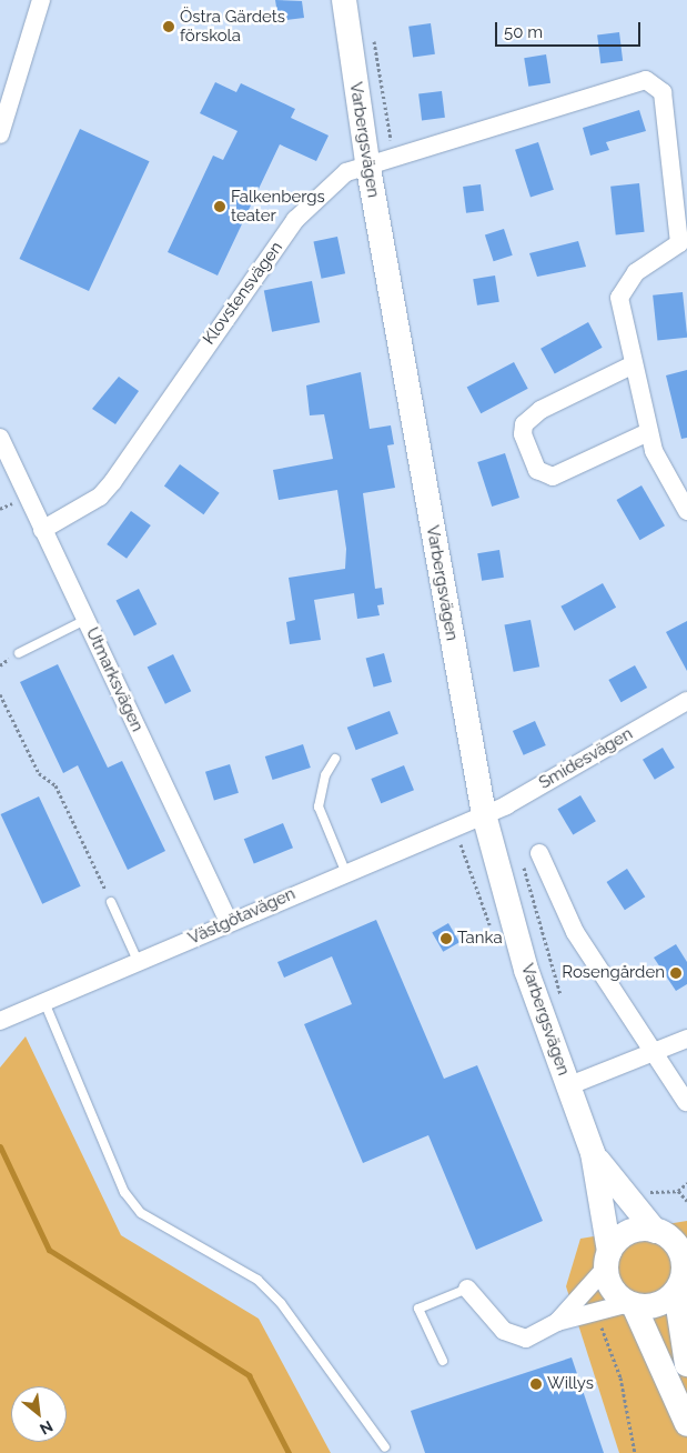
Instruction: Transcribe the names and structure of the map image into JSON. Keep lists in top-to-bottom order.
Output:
{
  "streets": {
    "main road": ["Varbergsvägen"],
    "street": [
      "Klovstensvägen",
      "Utmarksvägen",
      "Smidesvägen",
      "Västgötavägen"
    ]
  },
  "crossings": [
    ["Varbergsvägen", "Klovstensvägen"],
    ["Varbergsvägen", "Smidesvägen"],
    ["Varbergsvägen", "Västgötavägen"],
    ["Klovstensvägen", "Utmarksvägen"],
    ["Utmarksvägen", "Västgötavägen"],
    ["Smidesvägen", "Västgötavägen"]
  ],
  "places": [
    "Östra Gärdets förskola",
    "Falkenbergs teater",
    "Tanka",
    "Rosengården",
    "Willys"
  ],
  "scale_bar": "50 m",
  "north": "bottom right"
}
